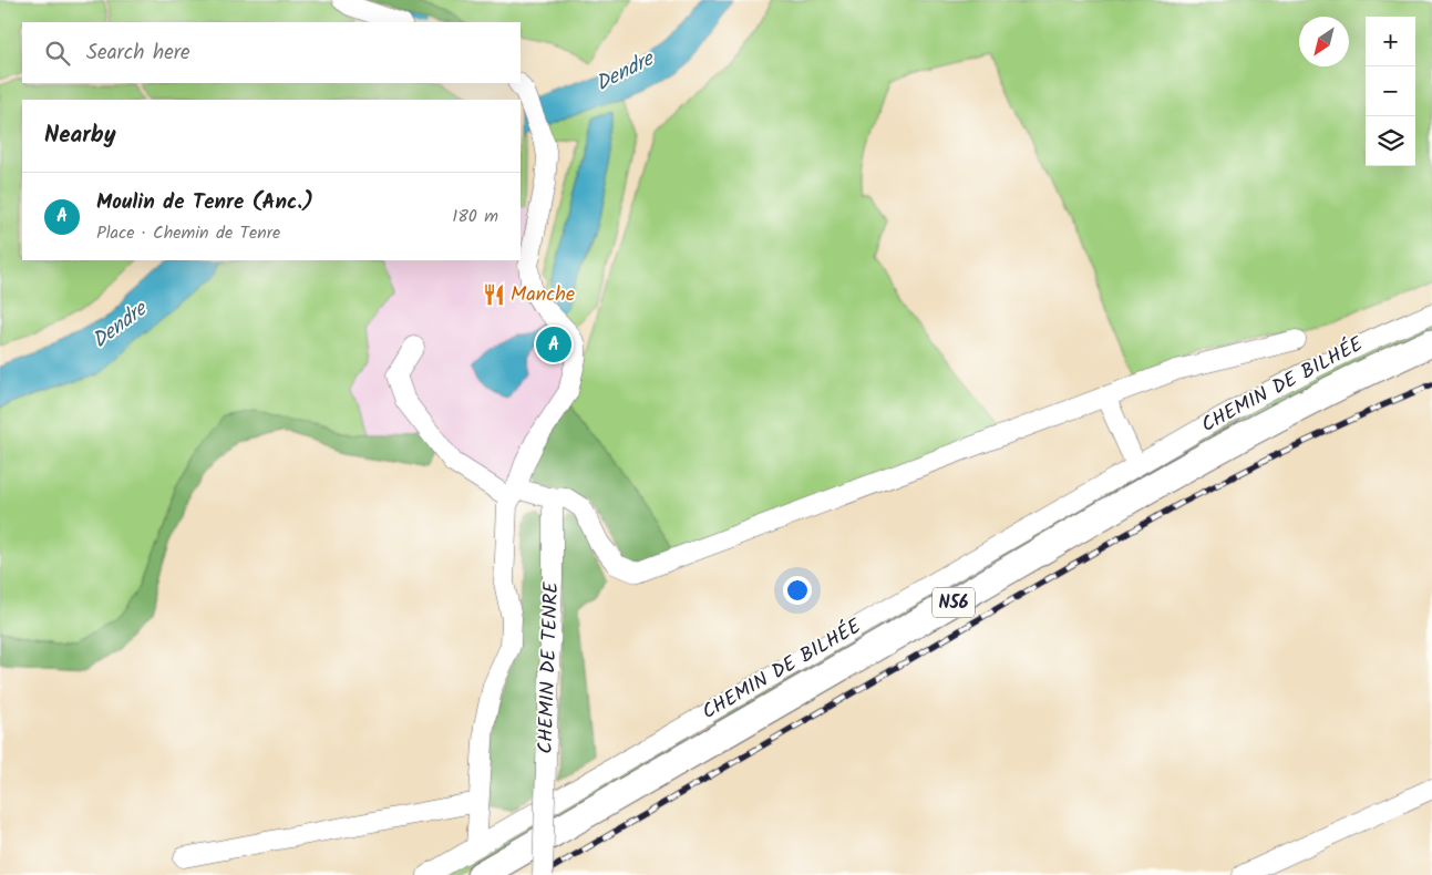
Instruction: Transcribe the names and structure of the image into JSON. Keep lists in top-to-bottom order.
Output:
{
  "streets": {
    "highway": ["N56"],
    "street": ["CHEMIN DE BILHÉE", "CHEMIN DE TENRE"]
  },
  "crossings": [
    ["CHEMIN DE BILHÉE", "CHEMIN DE TENRE"]
  ],
  "water": ["Dendre"],
  "places": {
    "restaurant": ["Manche"]
  },
  "north": "bottom left",
  "page": {
    "map_buttons": ["+", "−"],
    "search": "Search here",
    "heading": "Nearby",
    "list": [
      {
        "mark": "A",
        "name": "Moulin de Tenre (Anc.)",
        "note": "Place · Chemin de Tenre",
        "value": "180 m"
      }
    ],
    "pins": "A"
  }
}
